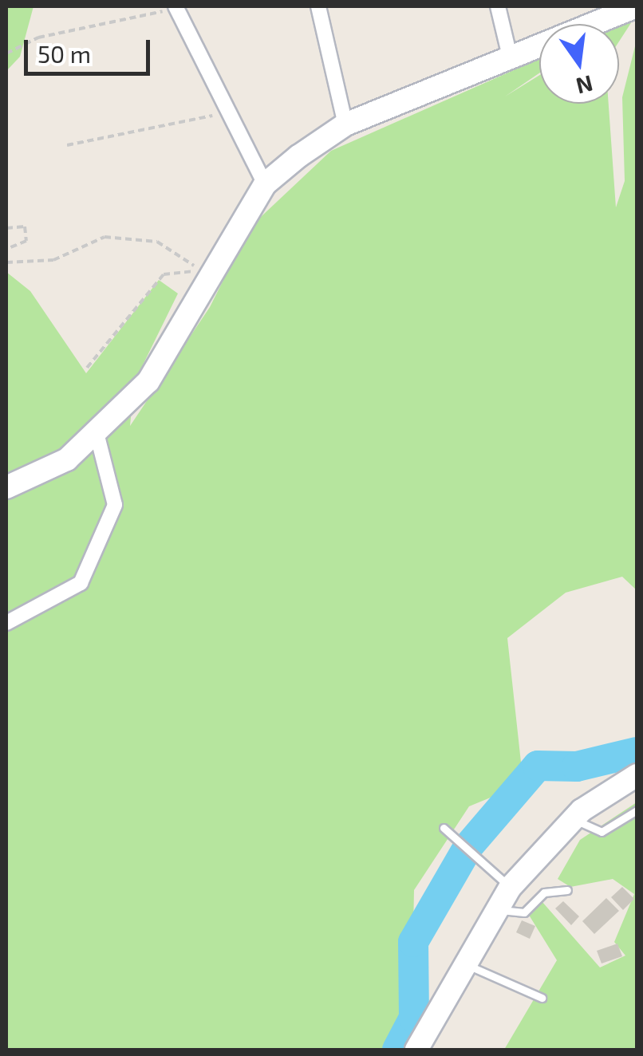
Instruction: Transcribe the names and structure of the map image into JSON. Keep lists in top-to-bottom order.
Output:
{
  "scale_bar": "50 m",
  "north": "bottom"
}
